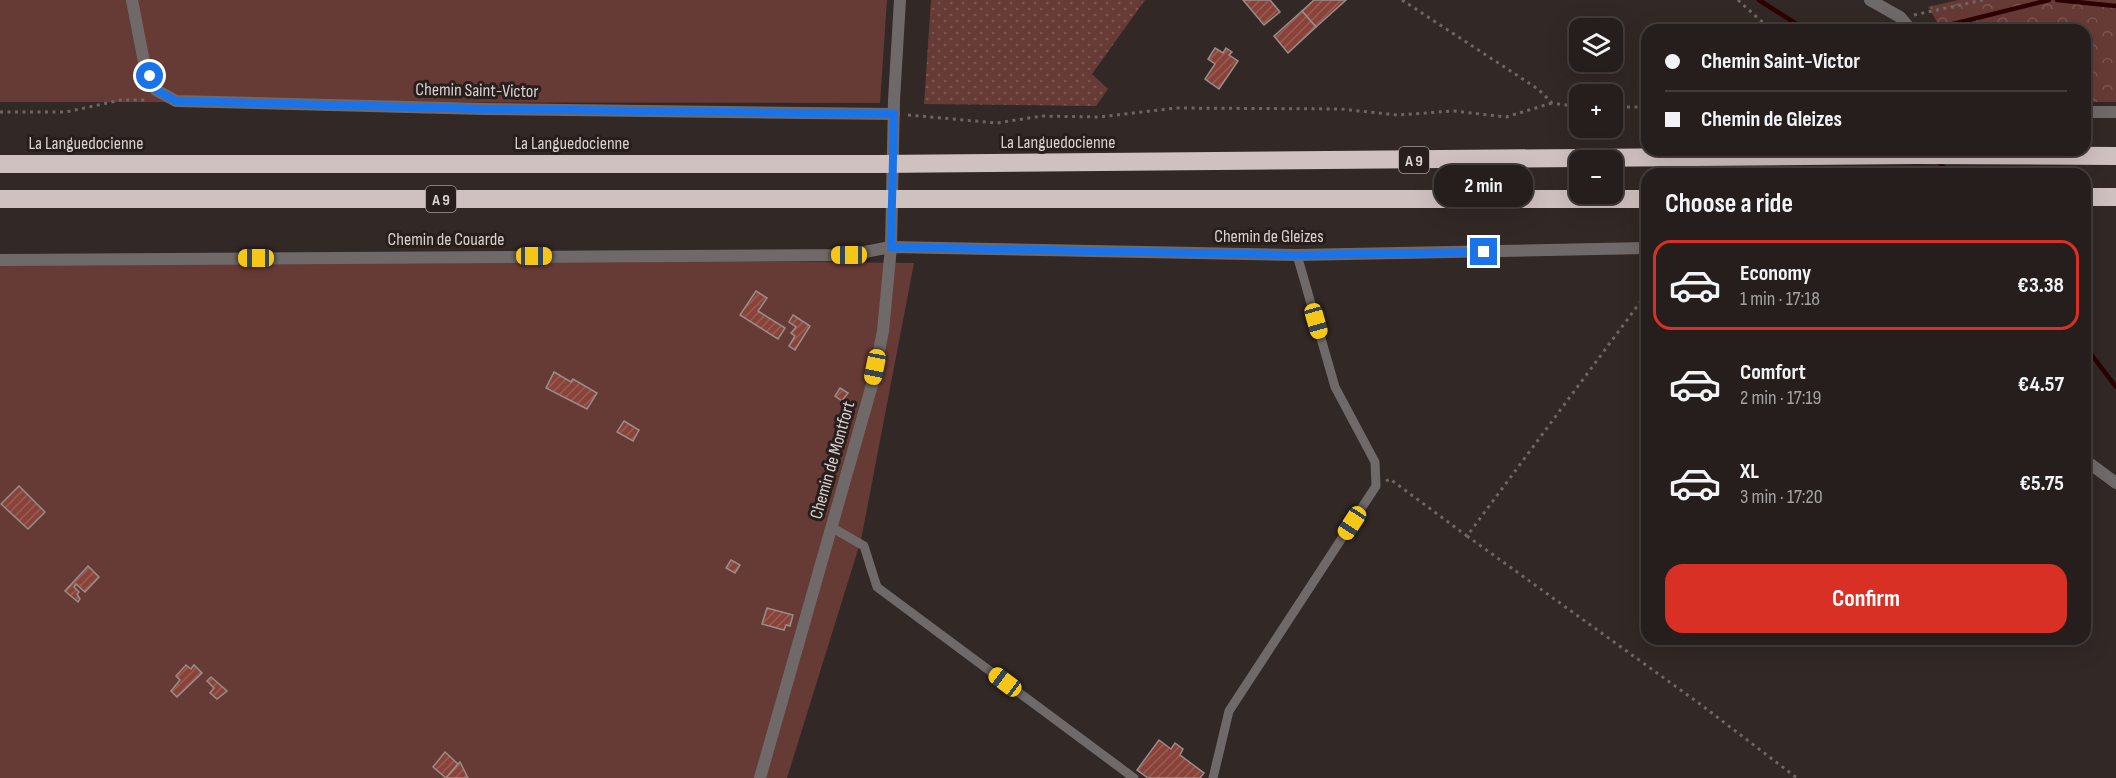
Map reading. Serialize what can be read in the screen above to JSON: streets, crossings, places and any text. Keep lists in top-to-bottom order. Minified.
{"streets":{"highway":["La Languedocienne","A 9"],"street":["Chemin Saint-Victor","Chemin de Gleizes","Chemin de Couarde","Chemin de Montfort"]},"crossings":[["Chemin Saint-Victor","Chemin de Montfort"],["Chemin de Gleizes","Chemin de Couarde"],["Chemin de Gleizes","Chemin de Montfort"],["Chemin de Couarde","Chemin de Montfort"]],"page":{"map_buttons":["+","−"],"banner":["Chemin Saint-Victor","Chemin de Gleizes"],"bubble":"2 min","heading":"Choose a ride","list":[{"name":"Economy","note":"1 min · 17:18","value":"€3.38"},{"name":"Comfort","note":"2 min · 17:19","value":"€4.57"},{"name":"XL","note":"3 min · 17:20","value":"€5.75"}],"buttons":"Confirm"}}
